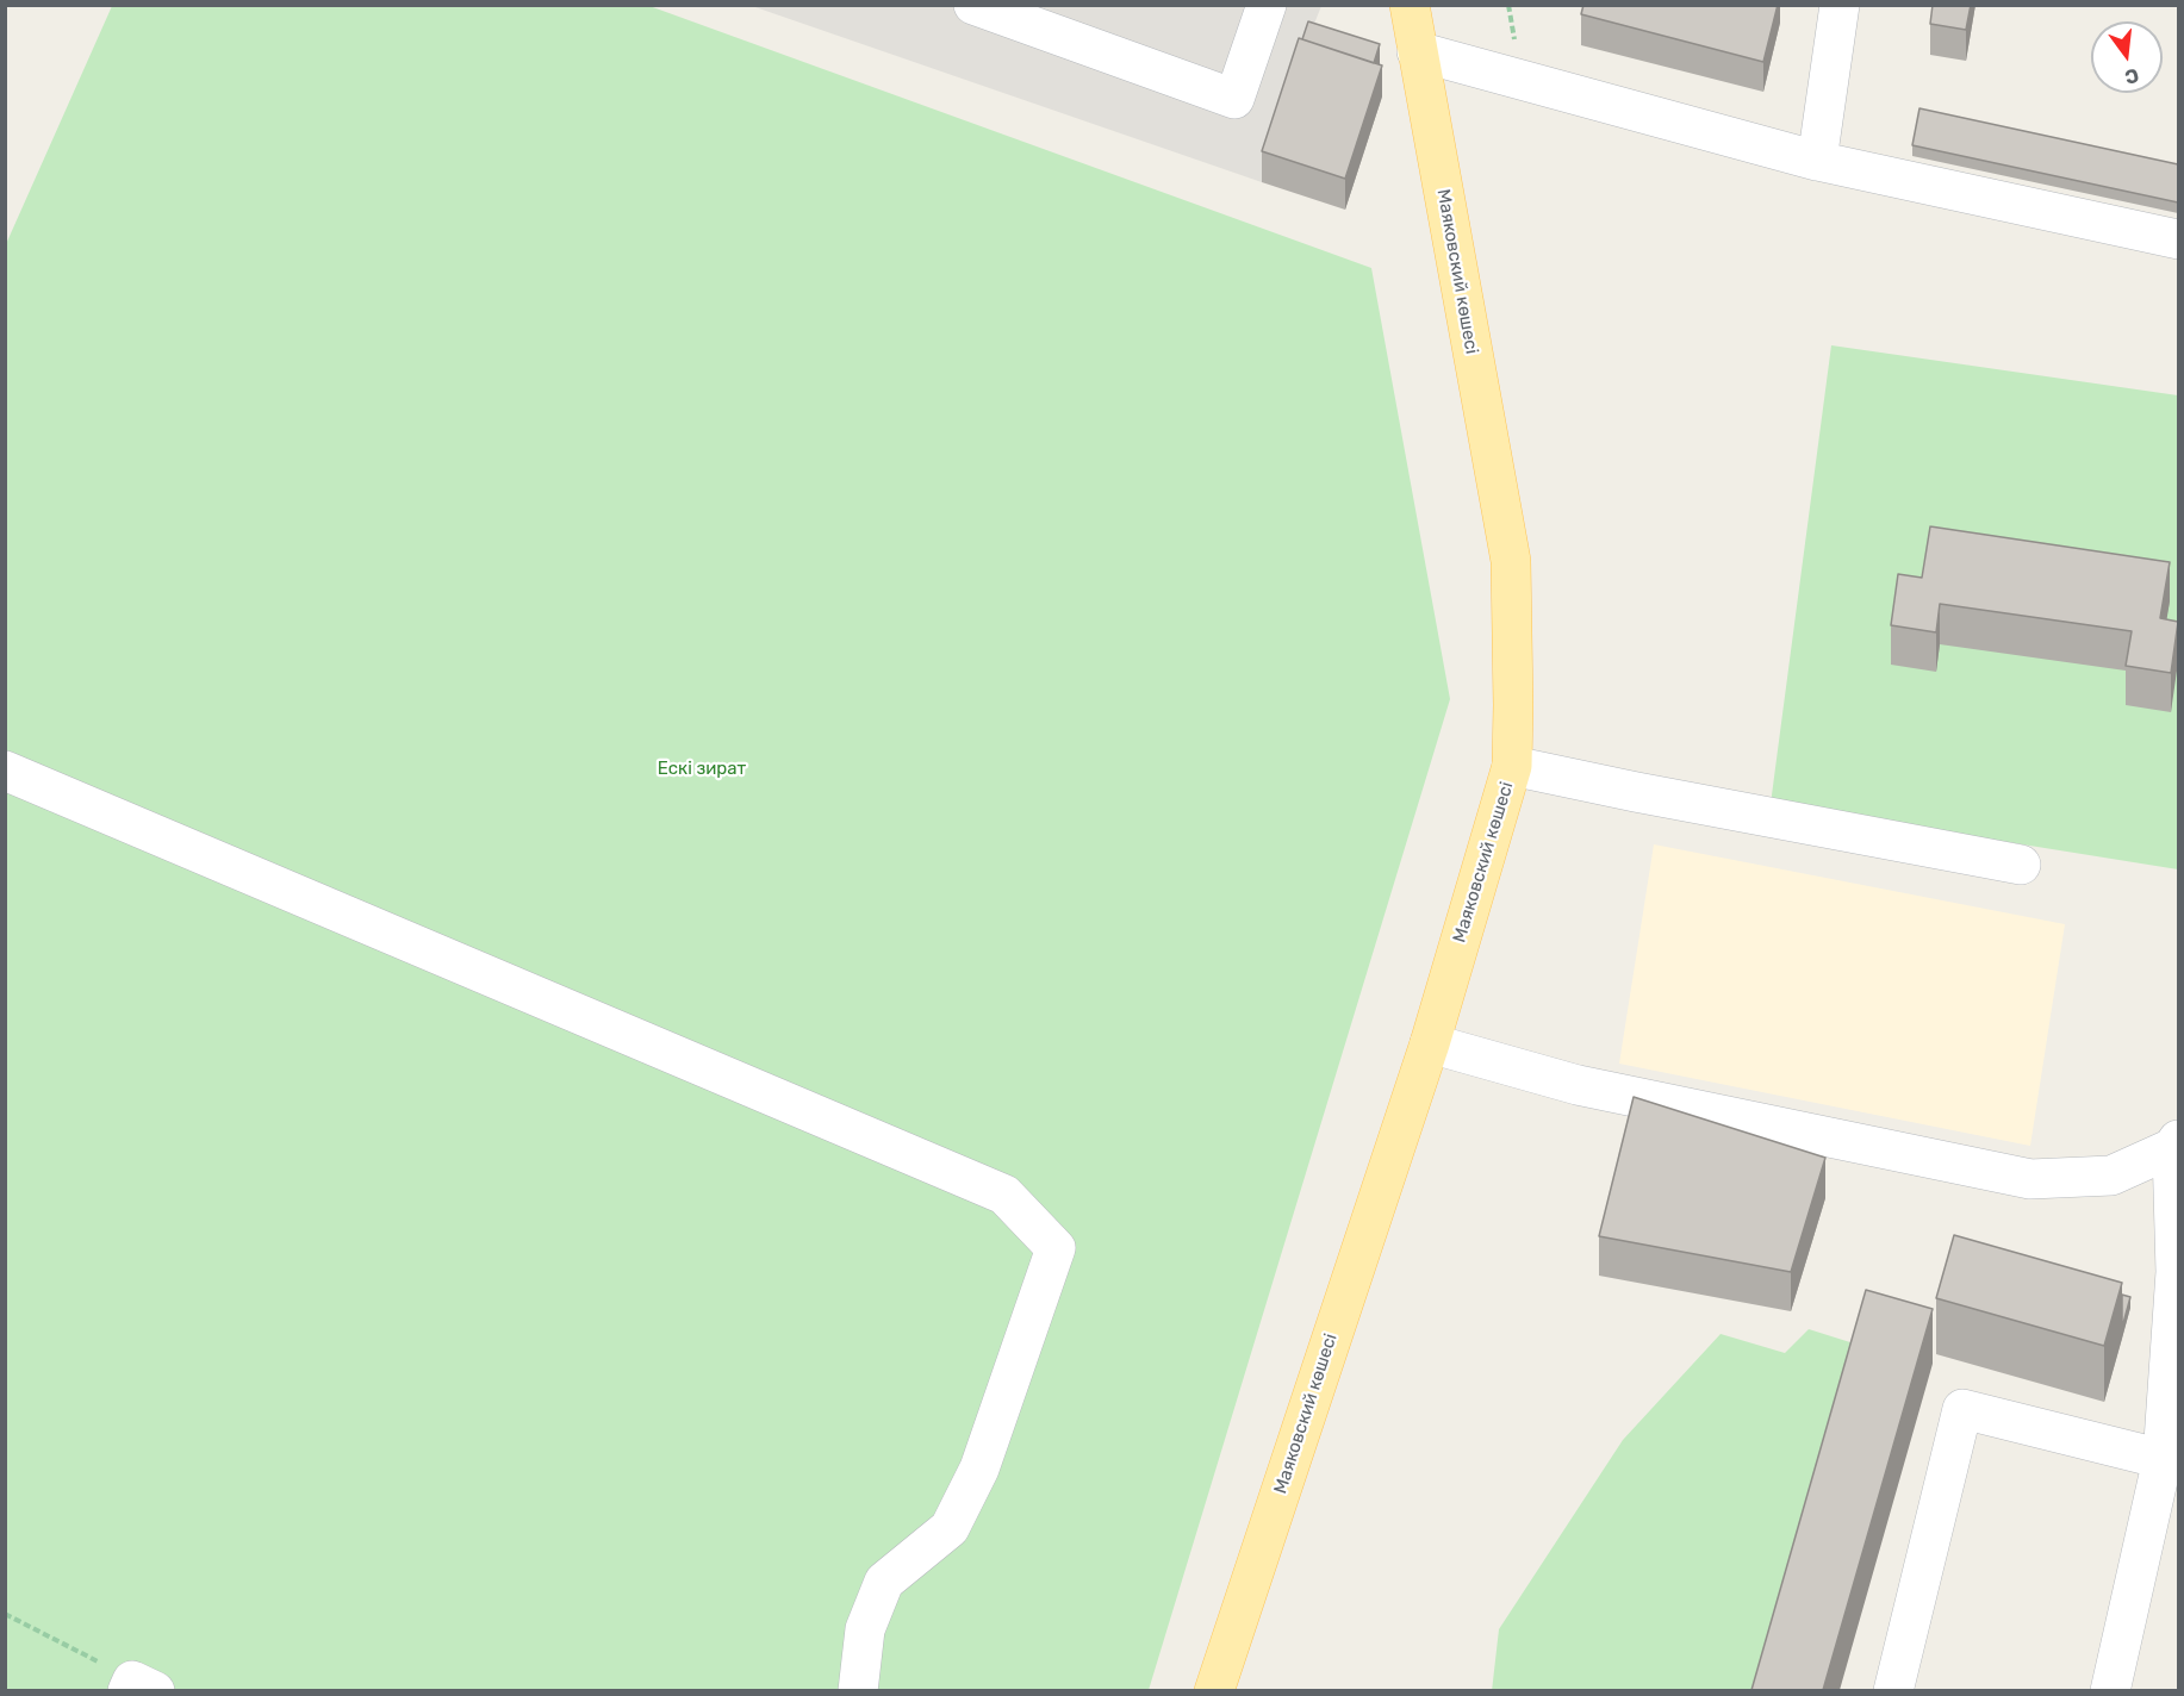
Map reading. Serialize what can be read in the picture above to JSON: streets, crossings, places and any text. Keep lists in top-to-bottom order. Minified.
{"streets":{"main road":["Маяковский көшесі"]},"parks":["Ескі зират"],"north":"bottom"}
